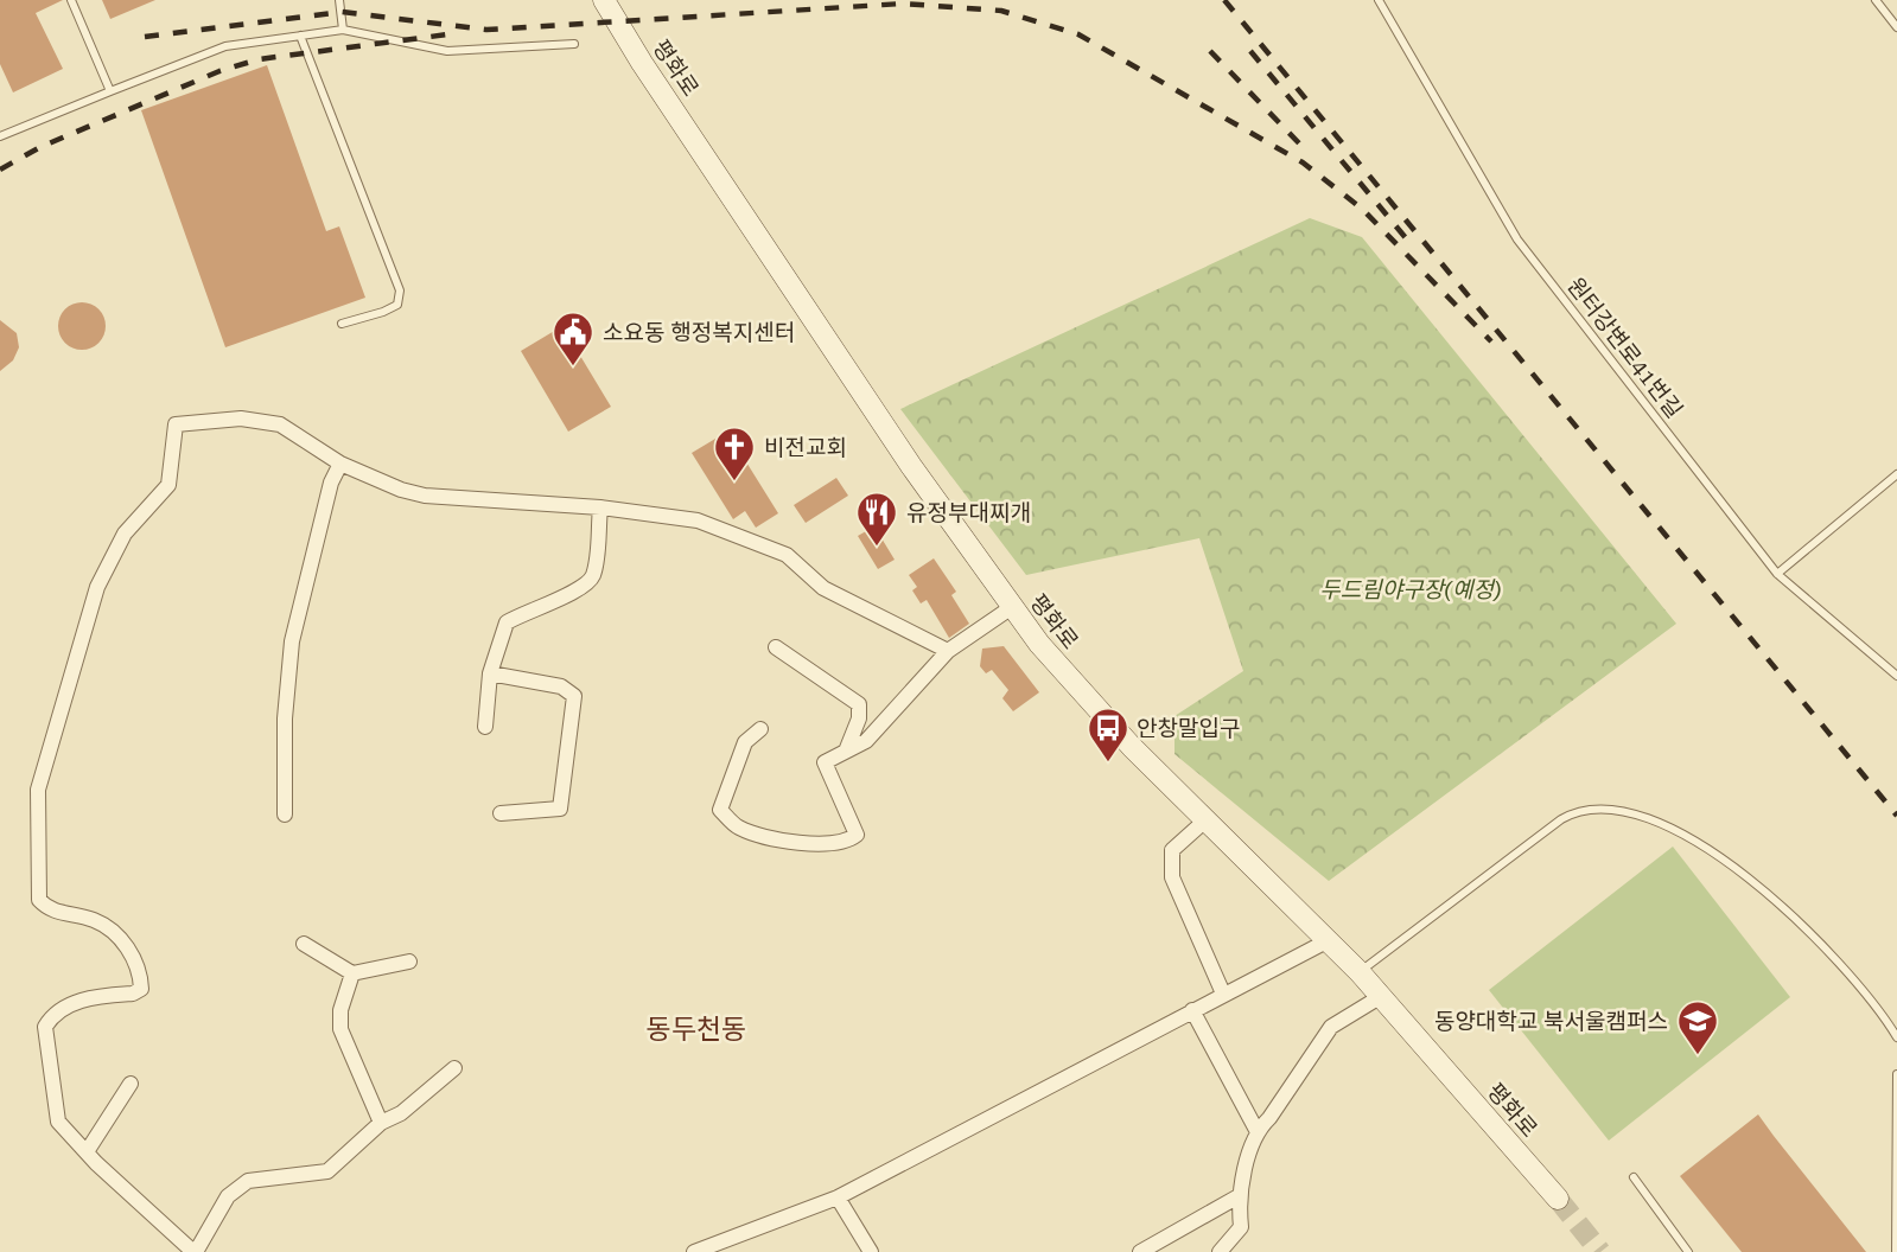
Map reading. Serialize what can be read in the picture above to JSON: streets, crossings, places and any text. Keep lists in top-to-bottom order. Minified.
{"streets":{"main road":["평화로"],"lane":["원터강변로41번길"]},"districts":["동두천동"],"parks":["두드림야구장(예정)"],"places":{"public building":["소요동 행정복지센터"],"church":["비전교회"],"restaurant":["유정부대찌개"],"bus stop":["안창말입구"],"school or university":["동양대학교 북서울캠퍼스"]}}
